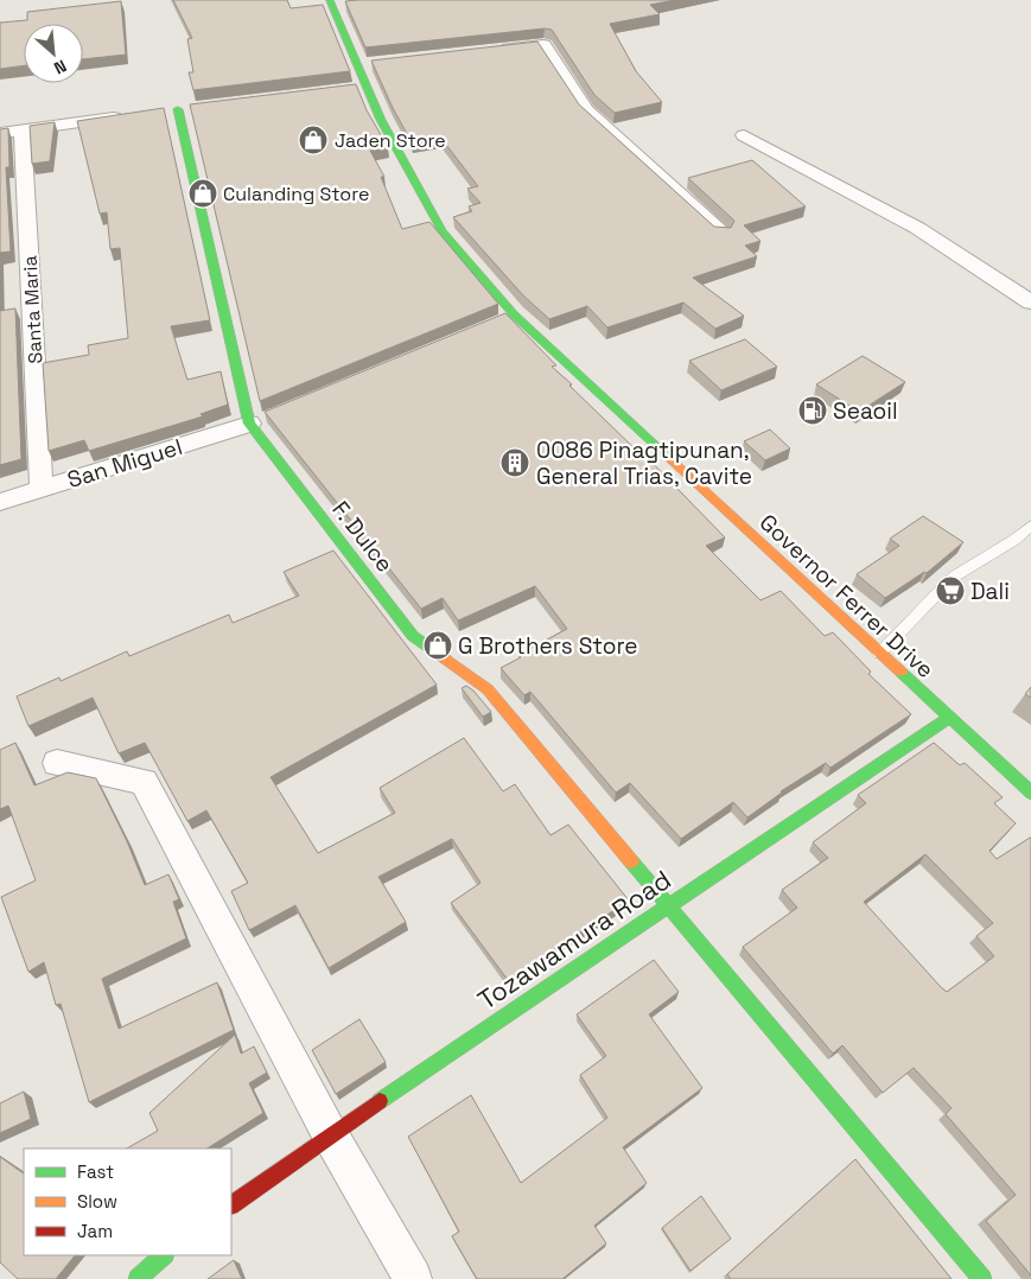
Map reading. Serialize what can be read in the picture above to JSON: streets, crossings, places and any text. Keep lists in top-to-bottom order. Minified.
{"streets":{"street":["Santa Maria","San Miguel","F. Dulce","Governor Ferrer Drive","Tozawamura Road"]},"crossings":[["Santa Maria","San Miguel"],["San Miguel","F. Dulce"],["F. Dulce","Tozawamura Road"],["Governor Ferrer Drive","Tozawamura Road"]],"places":{"shop":["Jaden Store","Culanding Store","G Brothers Store"],"fuel station":["Seaoil"],"building":["0086 Pinagtipunan, General Trias, Cavite"],"supermarket":["Dali"]},"legend":["Fast","Slow","Jam"],"north":"bottom right"}
